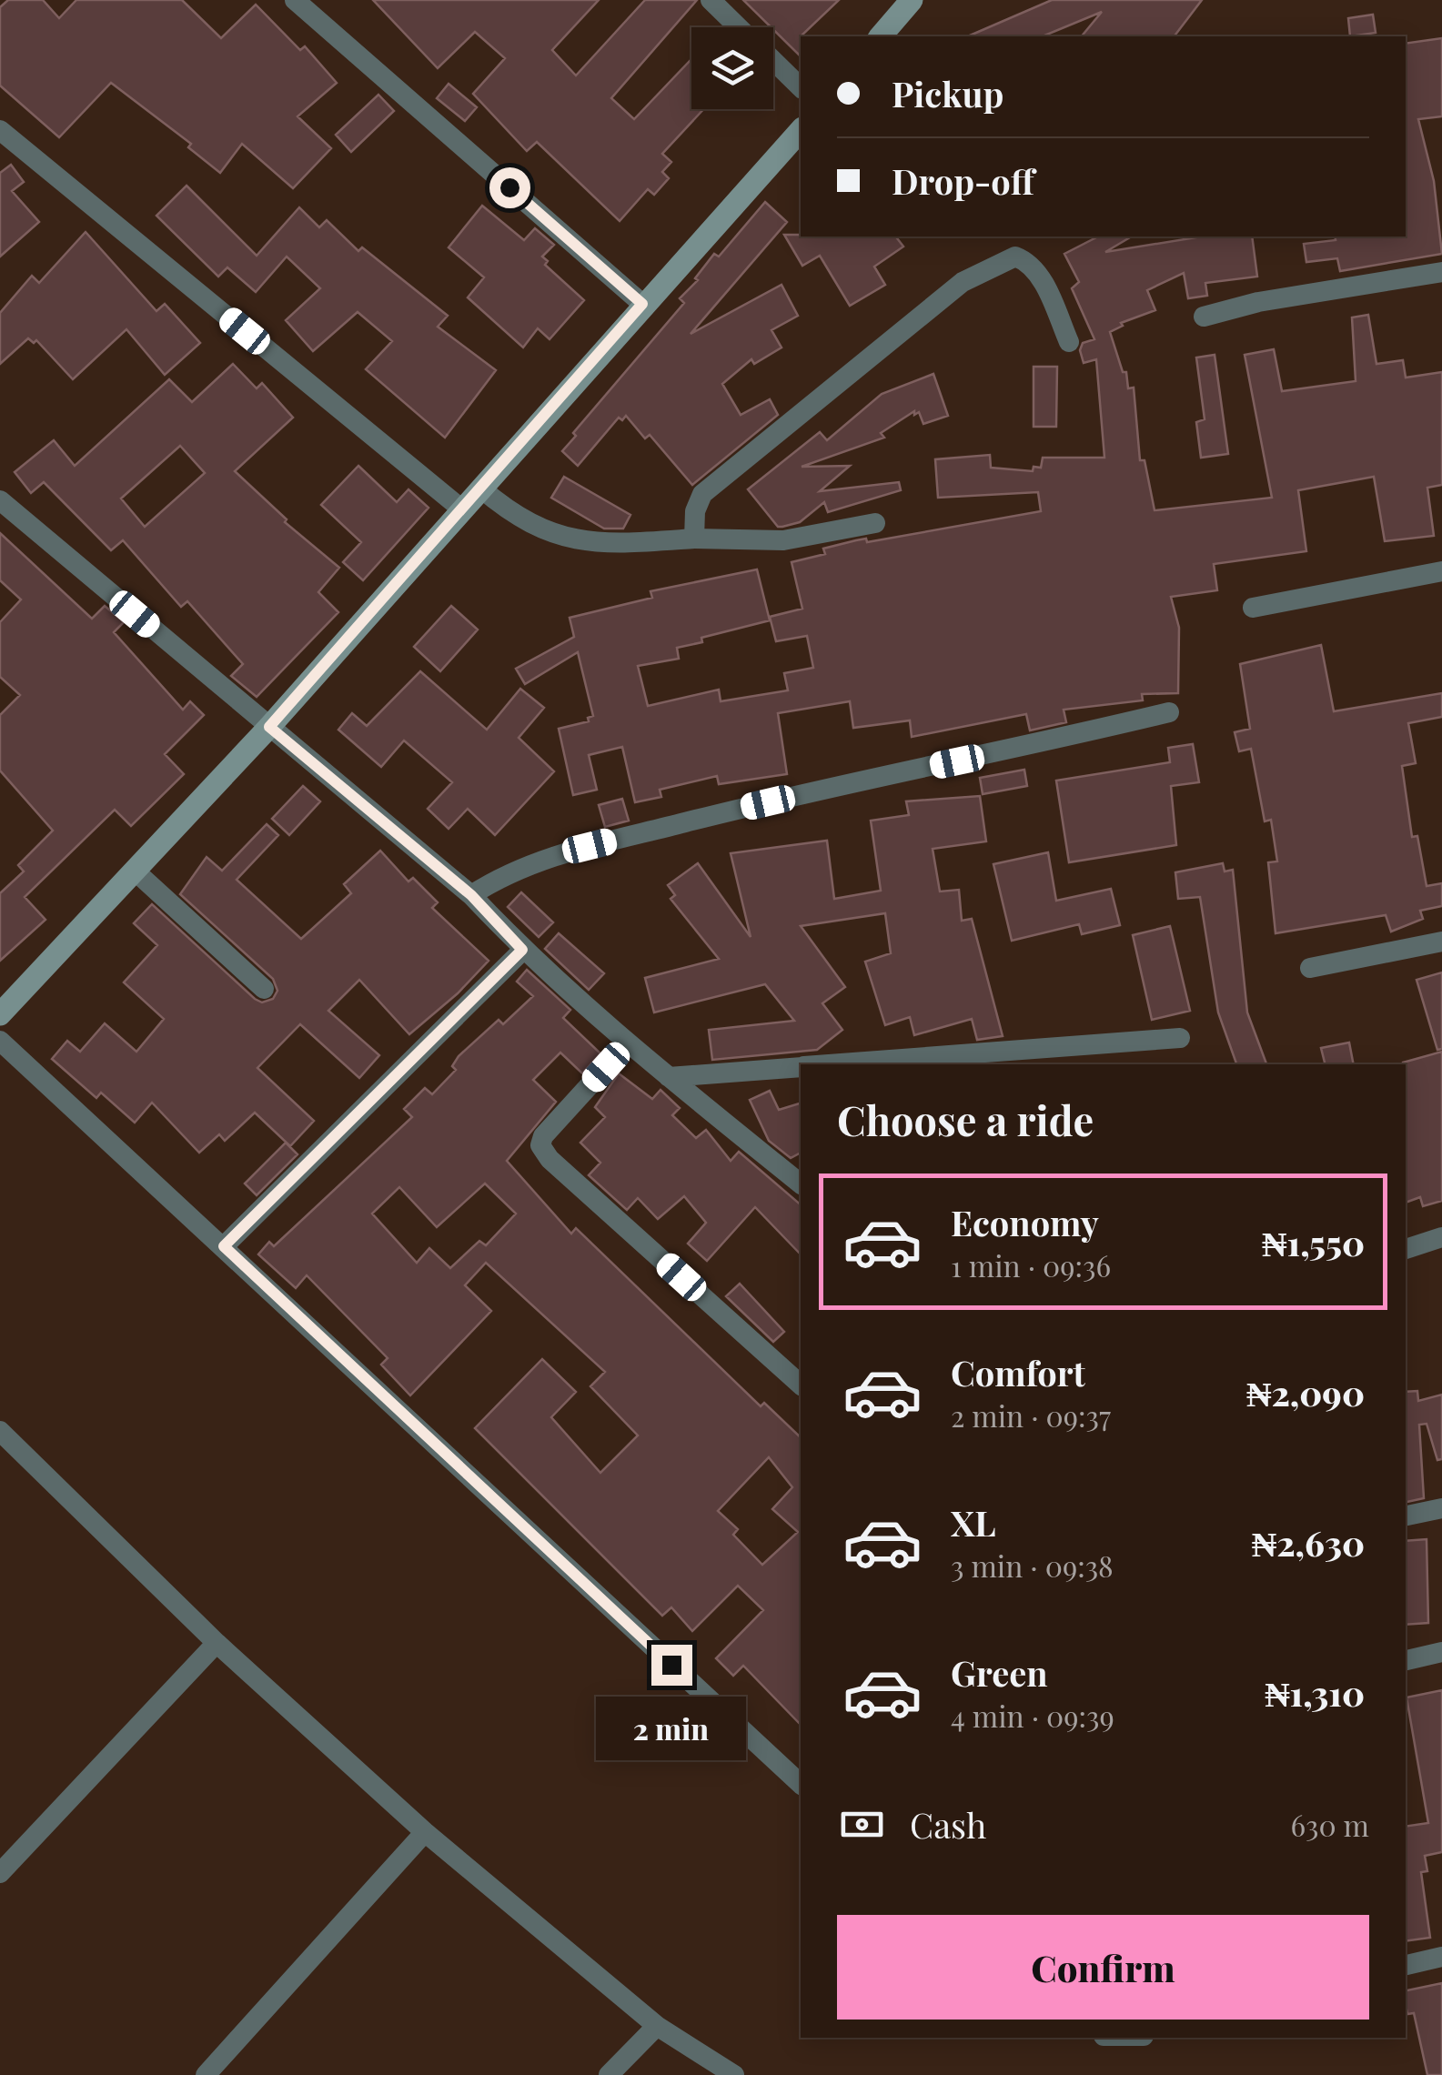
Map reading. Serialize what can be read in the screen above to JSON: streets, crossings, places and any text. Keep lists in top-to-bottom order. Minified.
{"page":{"banner":["Pickup","Drop-off"],"heading":"Choose a ride","list":[{"name":"Economy","note":"1 min · 09:36","value":"₦1,550"},{"name":"Comfort","note":"2 min · 09:37","value":"₦2,090"},{"name":"XL","note":"3 min · 09:38","value":"₦2,630"},{"name":"Green","note":"4 min · 09:39","value":"₦1,310"}],"bubble":"2 min","pay":["Cash","630 m"],"buttons":"Confirm"}}
